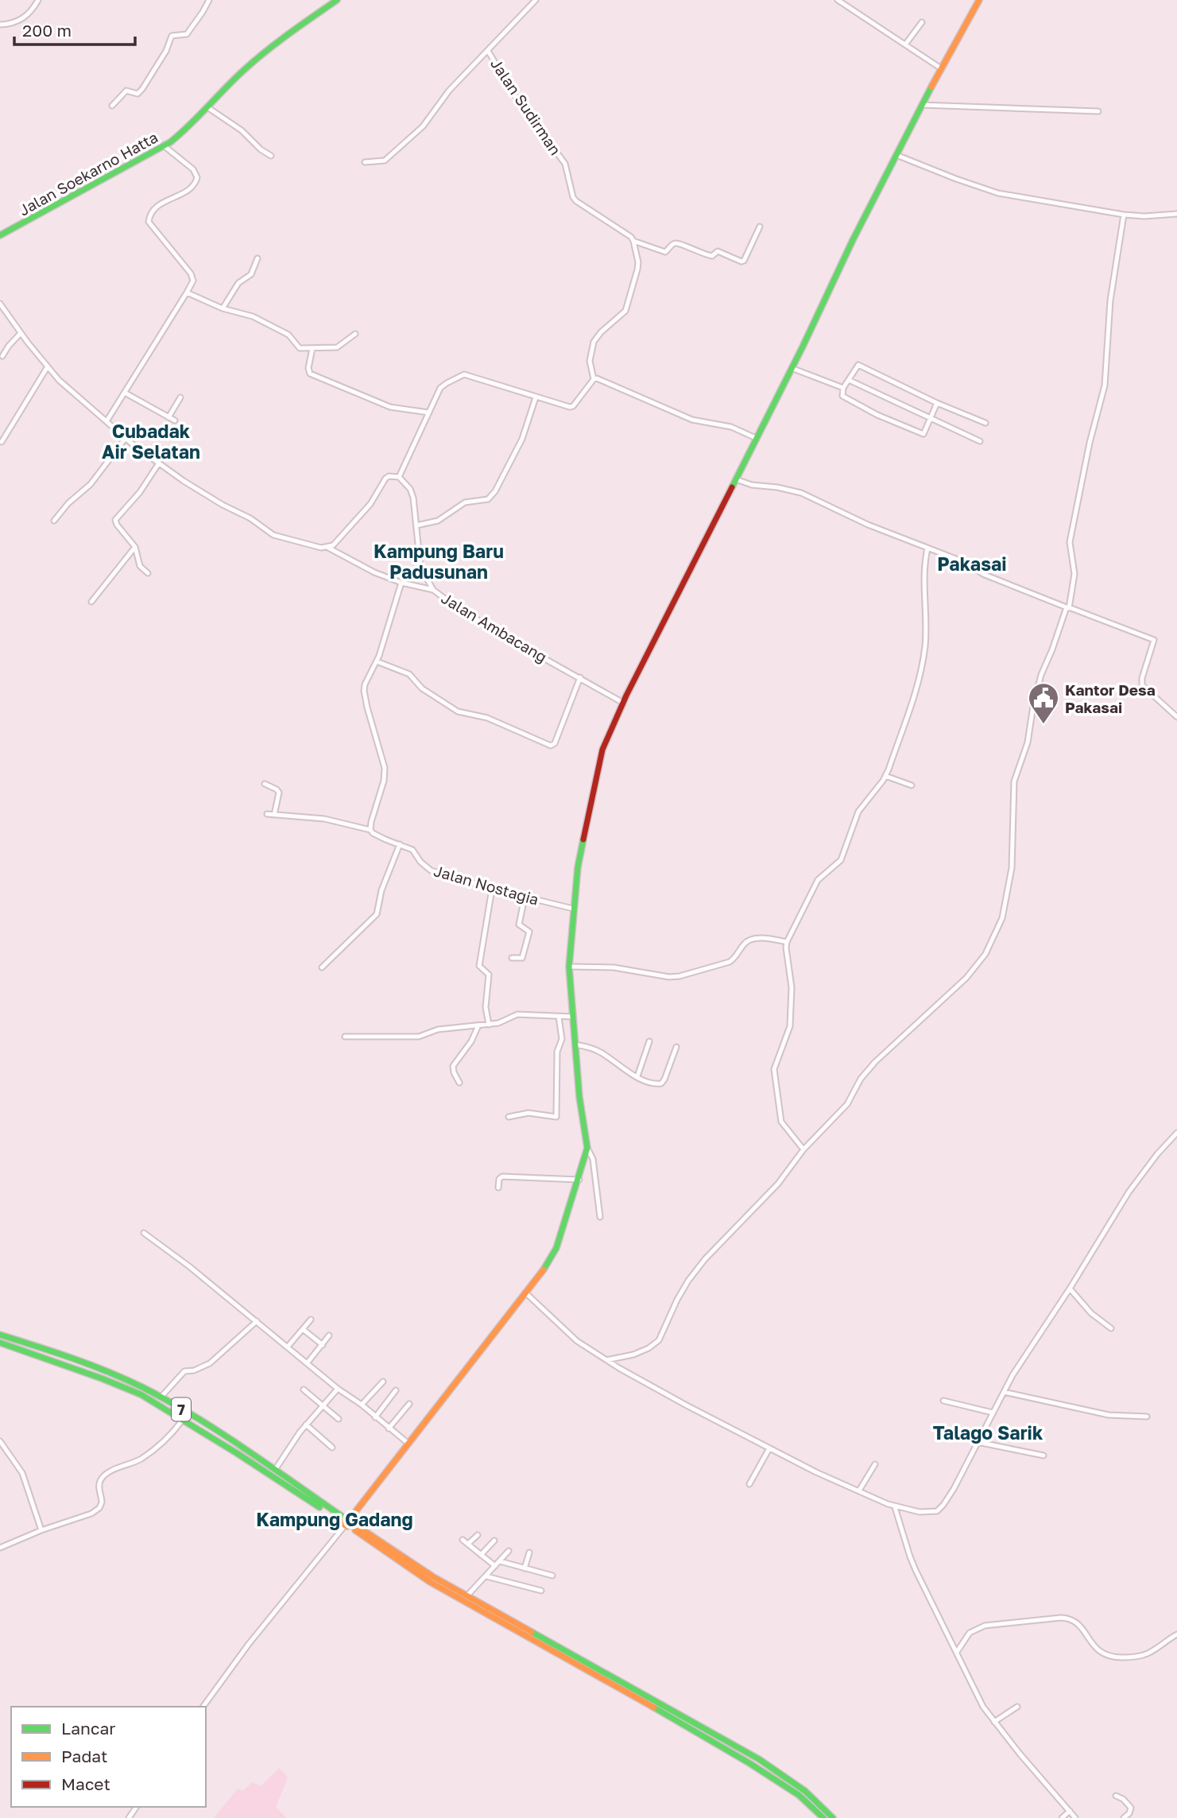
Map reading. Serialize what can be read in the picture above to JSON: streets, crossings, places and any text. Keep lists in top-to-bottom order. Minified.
{"streets":{"main road":["Jalan Soekarno Hatta","7"],"street":["Jalan Sudirman","Jalan Ambacang","Jalan Nostagia"]},"districts":["Cubadak Air Selatan","Kampung Baru Padusunan","Pakasai","Talago Sarik","Kampung Gadang"],"places":{"public building":["Kantor Desa Pakasai"]},"legend":["Lancar","Padat","Macet"],"scale_bar":"200 m"}
